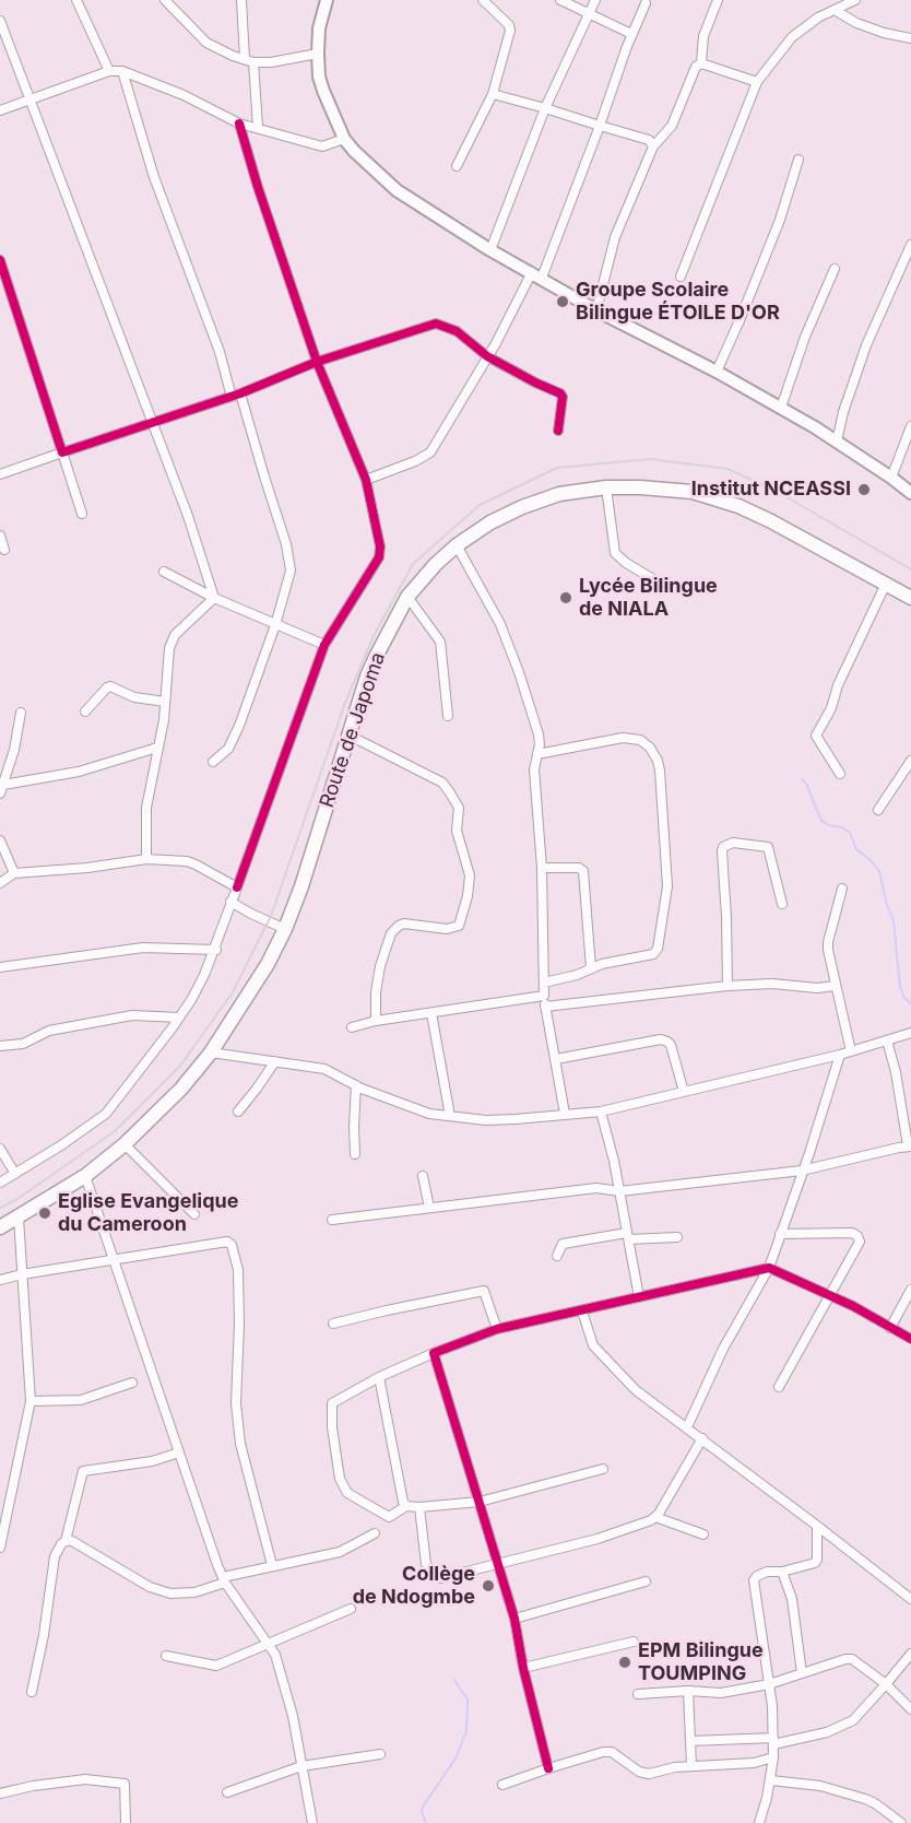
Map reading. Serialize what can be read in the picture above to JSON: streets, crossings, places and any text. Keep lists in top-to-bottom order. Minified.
{"streets":{"main road":["Route de Japoma"]},"places":["Groupe Scolaire Bilingue ÉTOILE D'OR","Institut NCEASSI","Lycée Bilingue de NIALA","Eglise Evangelique du Cameroon","Collège de Ndogmbe","EPM Bilingue TOUMPING"]}
